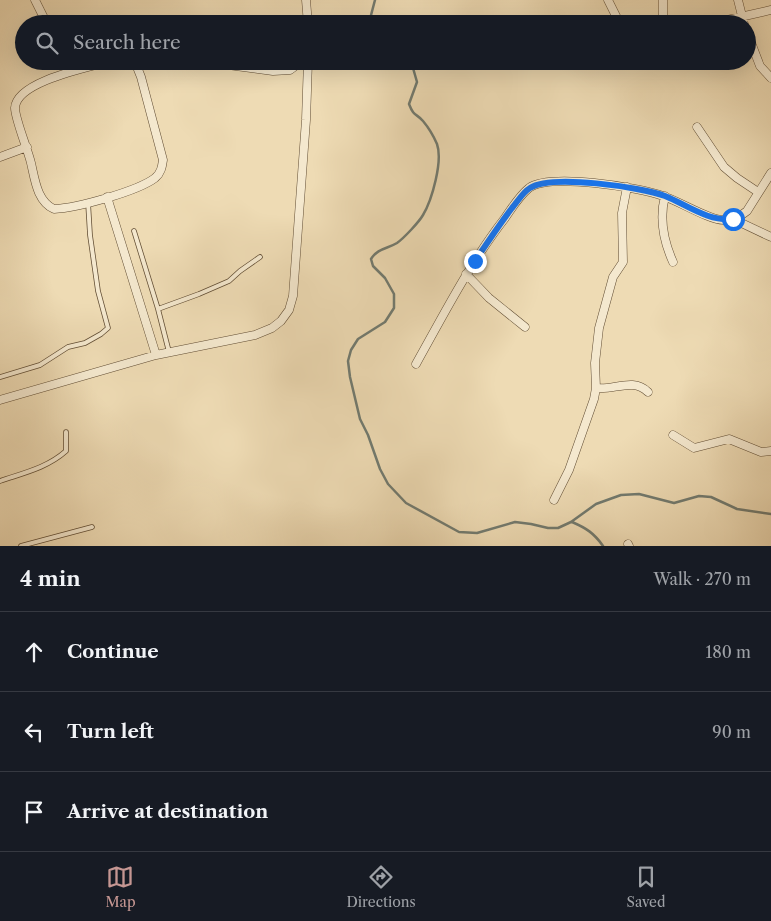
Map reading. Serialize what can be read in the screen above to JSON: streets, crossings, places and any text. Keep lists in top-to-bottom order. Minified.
{"page":{"search":"Search here","heading":["4 min","Walk · 270 m"],"list":[["Continue","180 m"],["Turn left","90 m"],"Arrive at destination"],"nav":["Map","Directions","Saved"]}}
